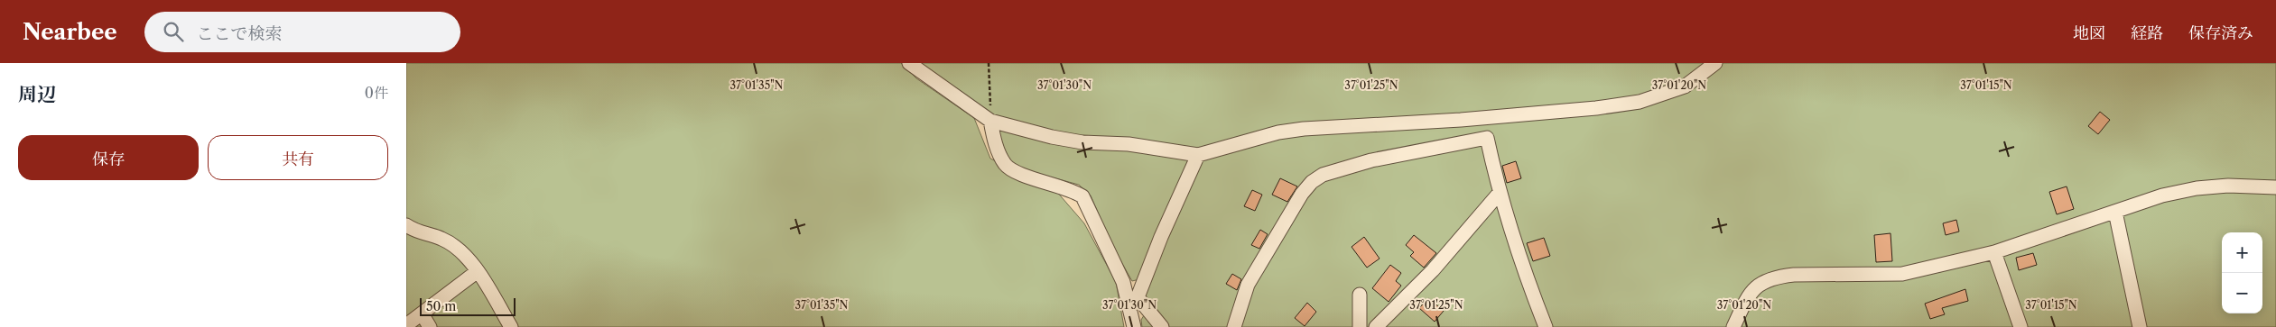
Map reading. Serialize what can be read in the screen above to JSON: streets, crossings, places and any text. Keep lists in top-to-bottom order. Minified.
{"scale_bar":"50 m","page":{"header":"Nearbee","search":"ここで検索","nav":["地図","経路","保存済み"],"heading":["周辺","0件"],"buttons":["保存","共有"],"map_buttons":["+","−"],"scale":"50 m"},"coordinates":["37°01'35\"N","37°01'30\"N","37°01'15\"N","37°01'25\"N","37°01'20\"N"]}
